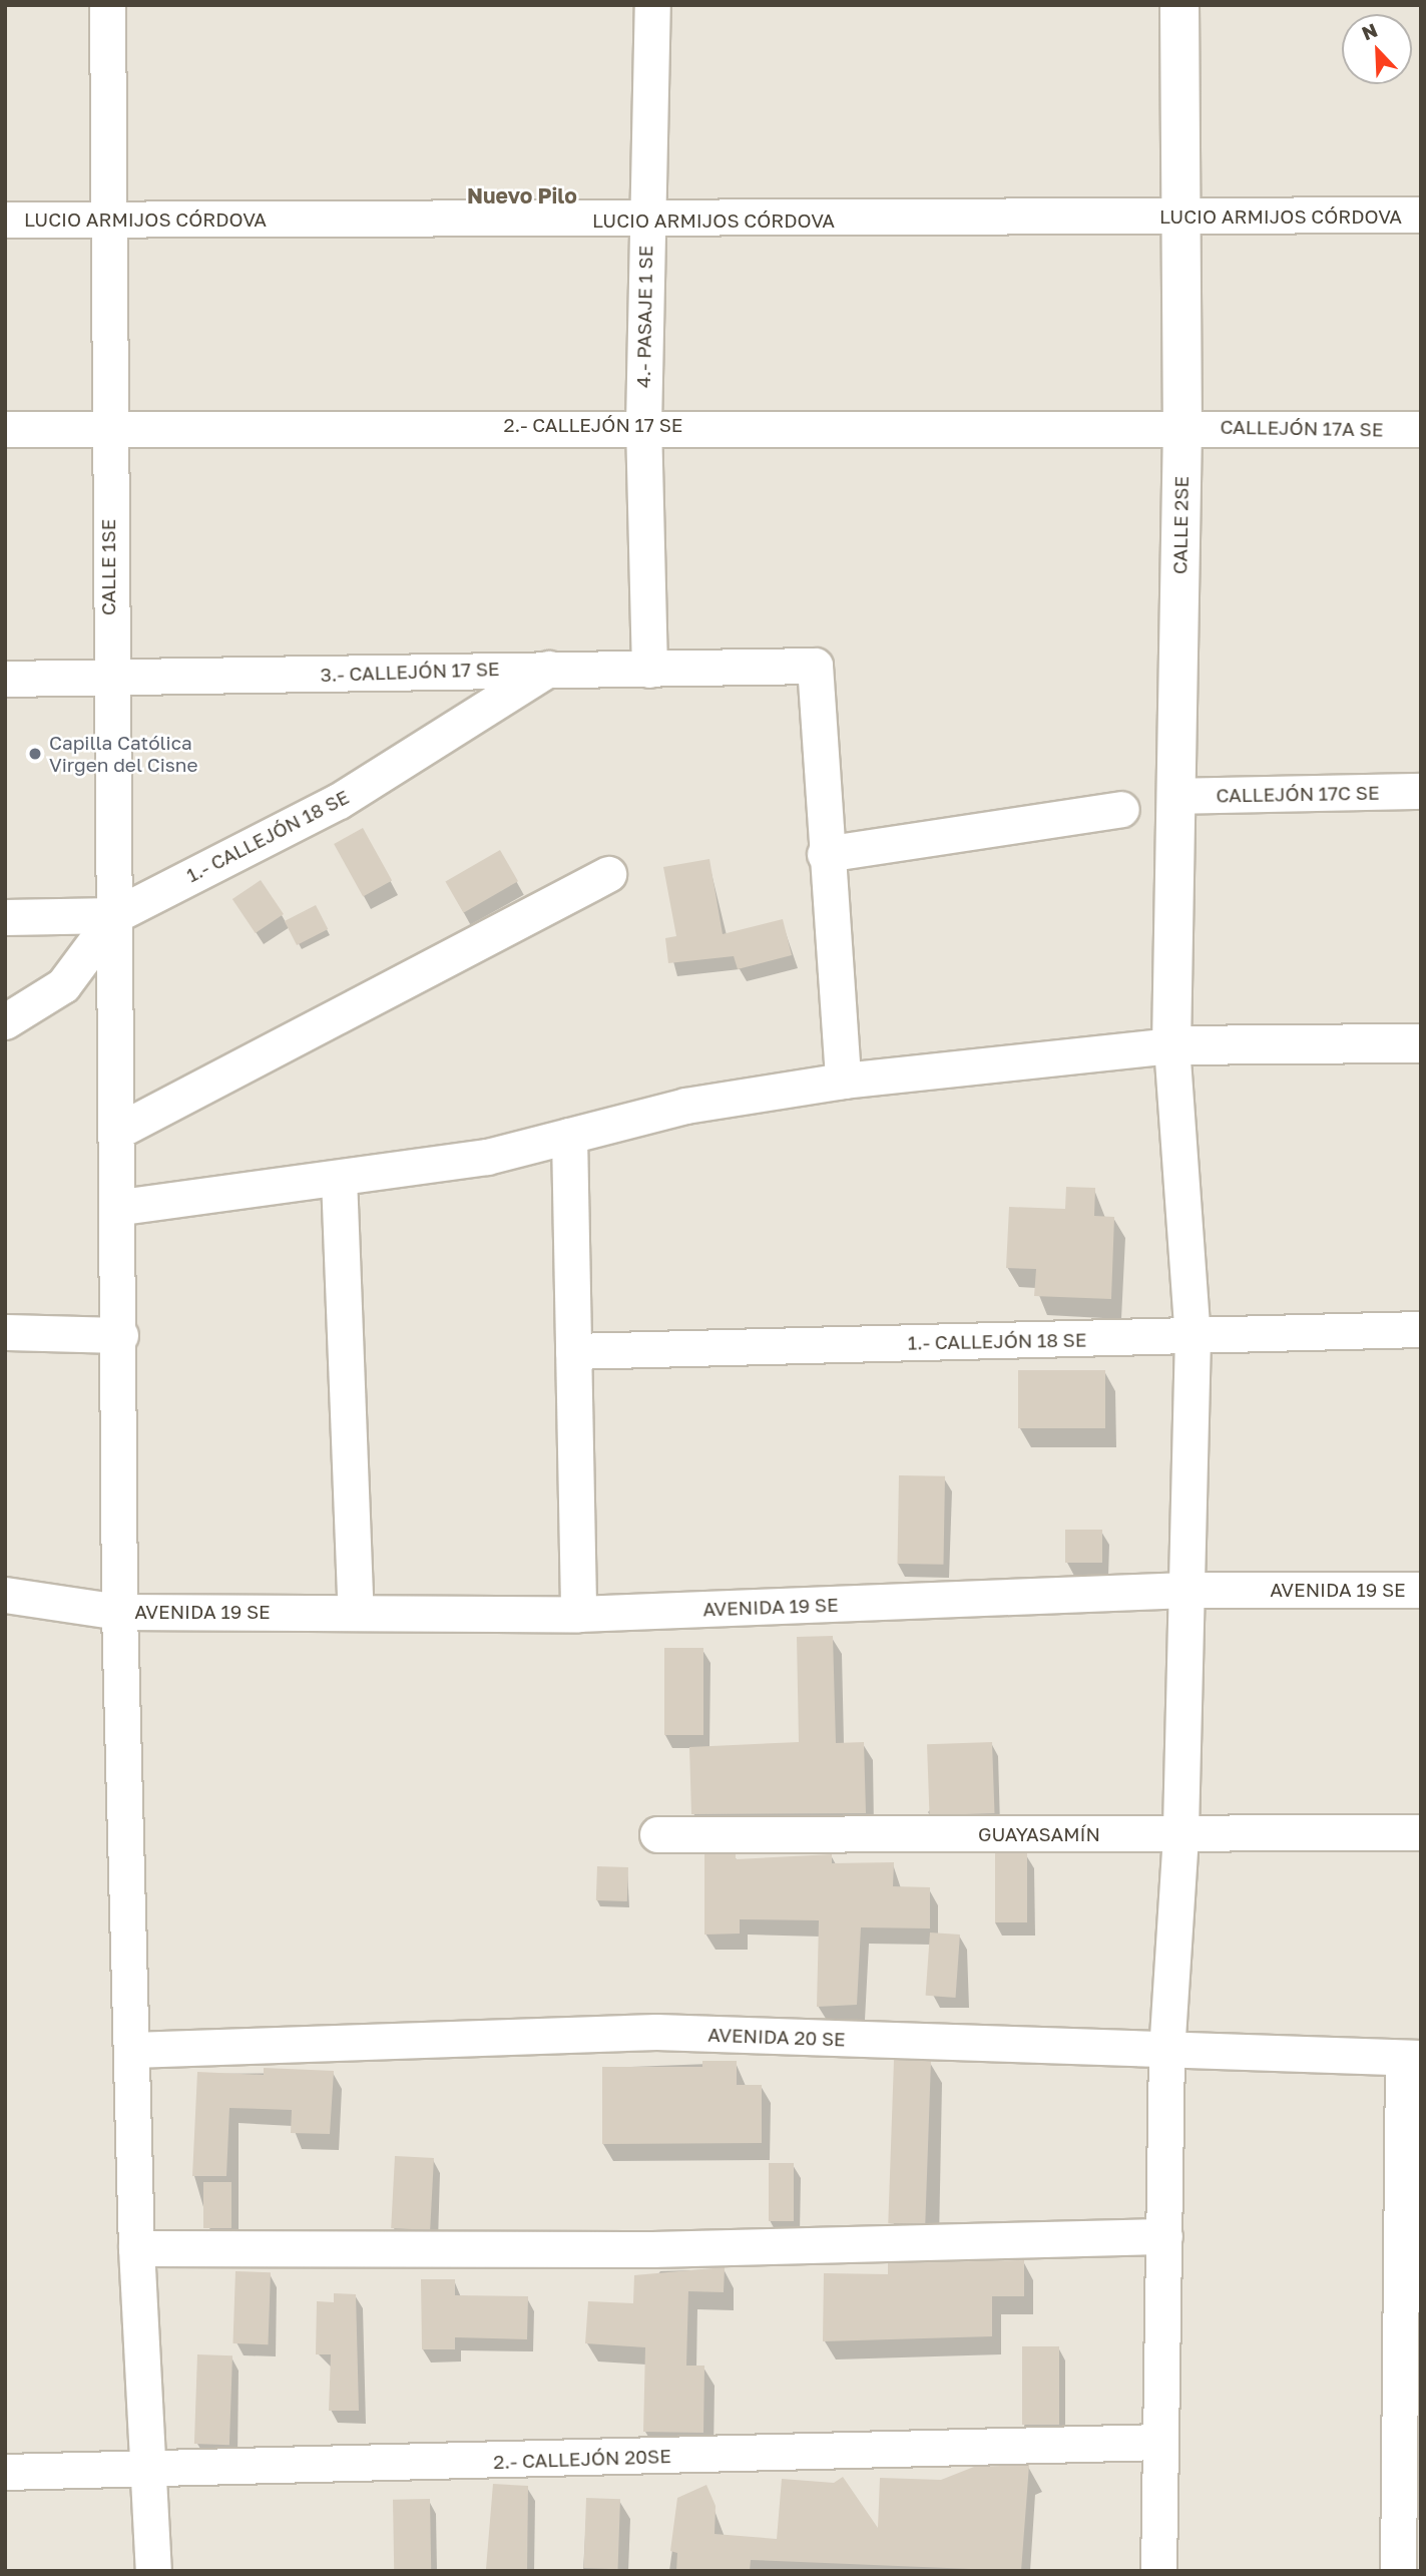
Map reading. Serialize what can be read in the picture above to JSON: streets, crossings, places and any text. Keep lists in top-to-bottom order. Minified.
{"streets":{"street":["LUCIO ARMIJOS CÓRDOVA","4.- PASAJE 1 SE","2.- CALLEJÓN 17 SE","CALLEJÓN 17A SE","CALLE 2SE","CALLE 1SE","3.- CALLEJÓN 17 SE","CALLEJÓN 17C SE","1.- CALLEJÓN 18 SE","AVENIDA 19 SE","GUAYASAMÍN","AVENIDA 20 SE","2.- CALLEJÓN 20SE"]},"crossings":[["LUCIO ARMIJOS CÓRDOVA","4.- PASAJE 1 SE"],["LUCIO ARMIJOS CÓRDOVA","CALLE 2SE"],["LUCIO ARMIJOS CÓRDOVA","CALLE 1SE"],["4.- PASAJE 1 SE","2.- CALLEJÓN 17 SE"],["4.- PASAJE 1 SE","3.- CALLEJÓN 17 SE"],["2.- CALLEJÓN 17 SE","CALLEJÓN 17A SE"],["2.- CALLEJÓN 17 SE","CALLE 2SE"],["2.- CALLEJÓN 17 SE","CALLE 1SE"],["CALLEJÓN 17A SE","CALLE 2SE"],["CALLE 2SE","CALLEJÓN 17C SE"],["CALLE 1SE","3.- CALLEJÓN 17 SE"],["CALLE 1SE","1.- CALLEJÓN 18 SE"],["CALLE 1SE","AVENIDA 19 SE"],["CALLE 1SE","AVENIDA 20 SE"],["CALLE 1SE","2.- CALLEJÓN 20SE"],["3.- CALLEJÓN 17 SE","1.- CALLEJÓN 18 SE"]],"districts":["Nuevo Pilo"],"places":["Capilla Católica Virgen del Cisne"],"north":"top left"}
